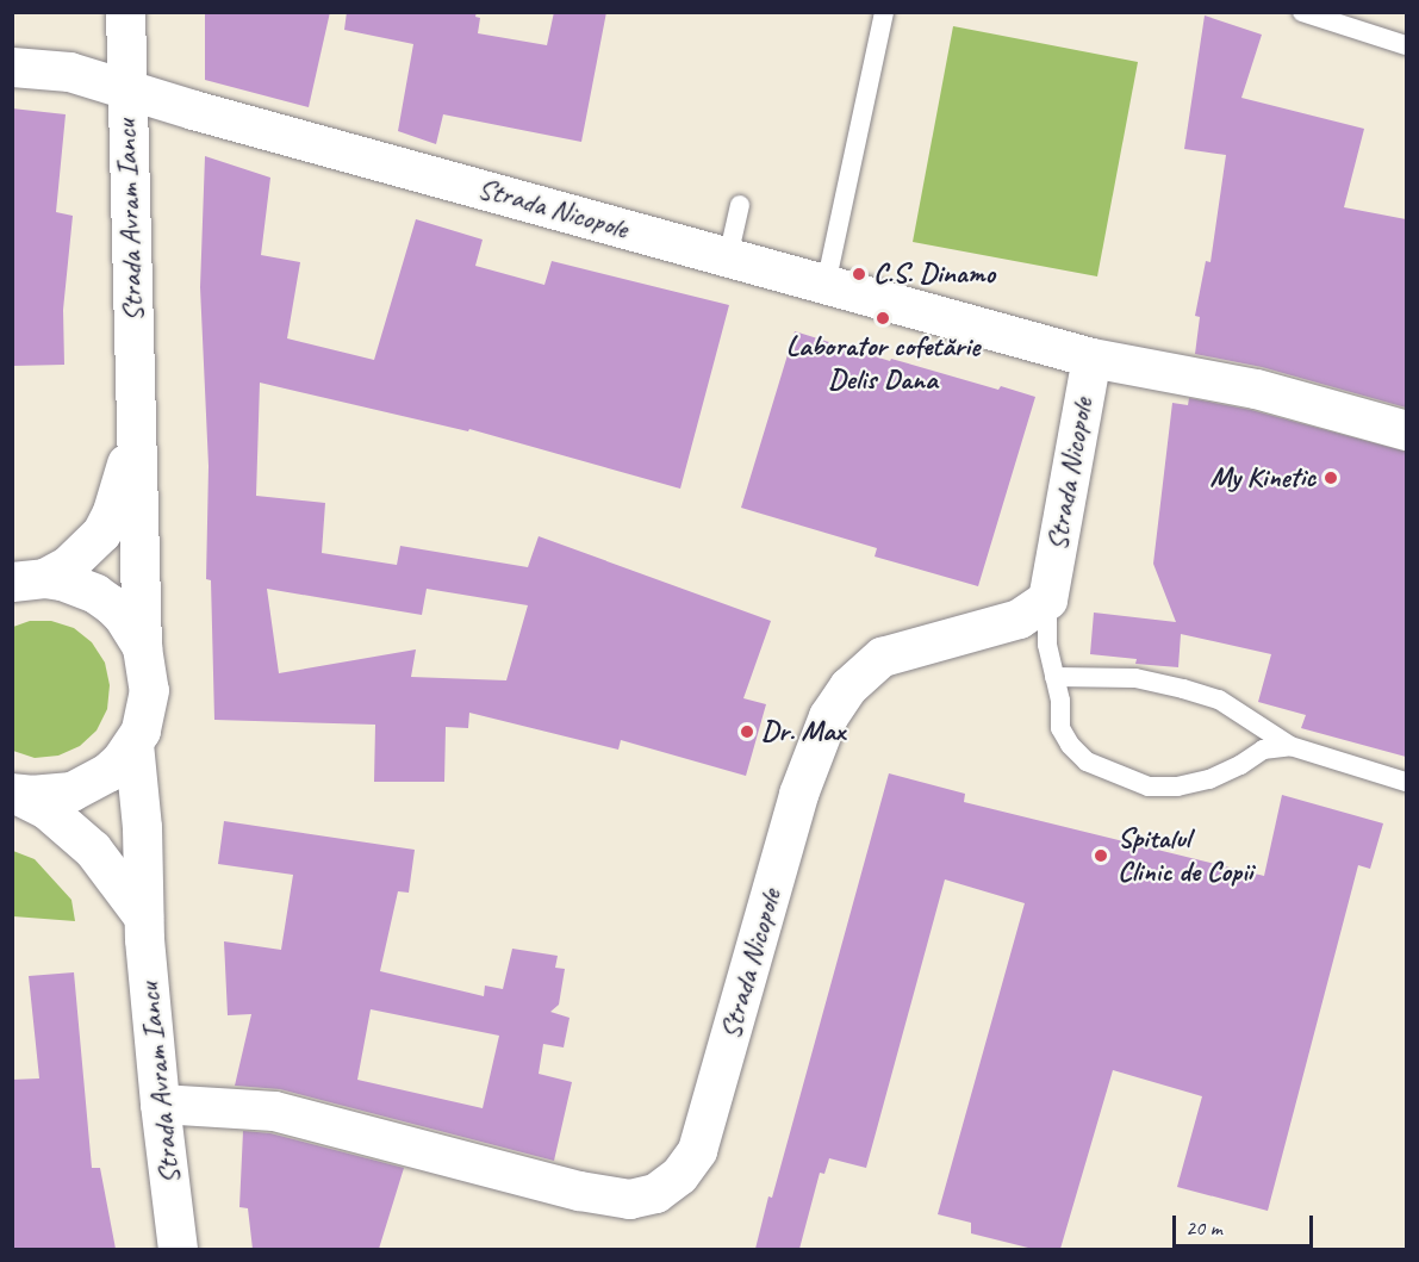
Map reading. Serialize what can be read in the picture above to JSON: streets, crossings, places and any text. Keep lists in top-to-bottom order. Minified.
{"streets":{"street":["Strada Nicopole","Strada Avram Iancu"]},"crossings":[["Strada Nicopole","Strada Avram Iancu"]],"places":["C.S. Dinamo","Laborator cofetărie Delis Dana","My Kinetic","Dr. Max","Spitalul Clinic de Copii"],"scale_bar":"20 m"}
